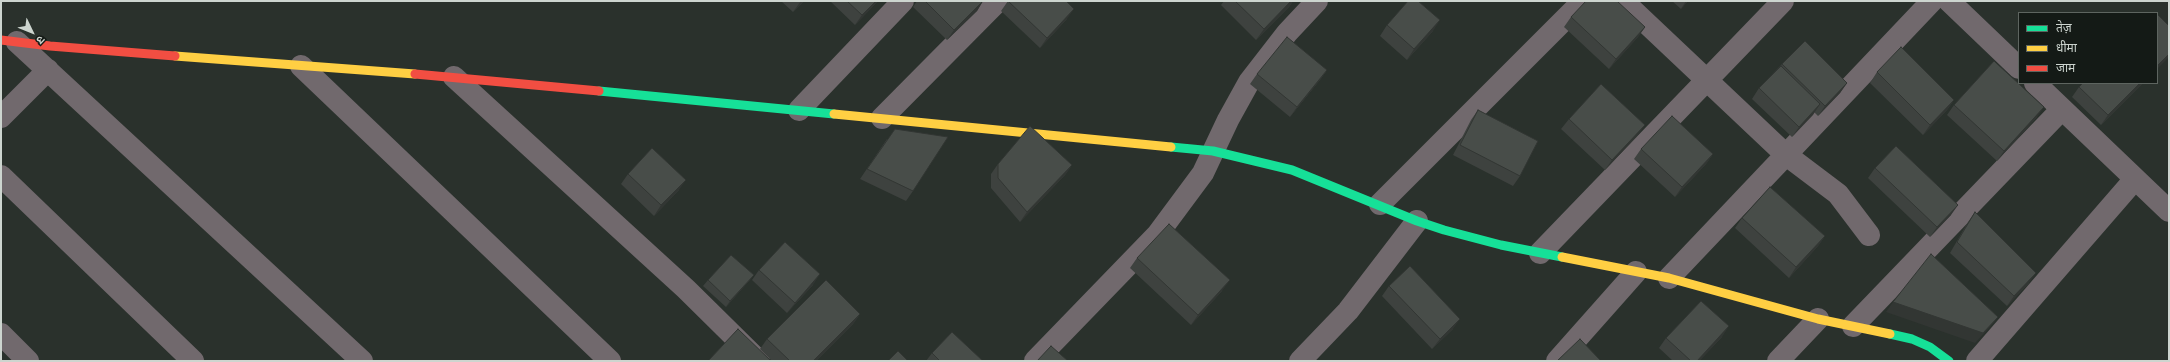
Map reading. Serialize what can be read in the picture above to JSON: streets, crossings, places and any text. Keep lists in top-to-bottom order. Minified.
{"legend":["तेज़","धीमा","जाम"],"north":"bottom right"}
